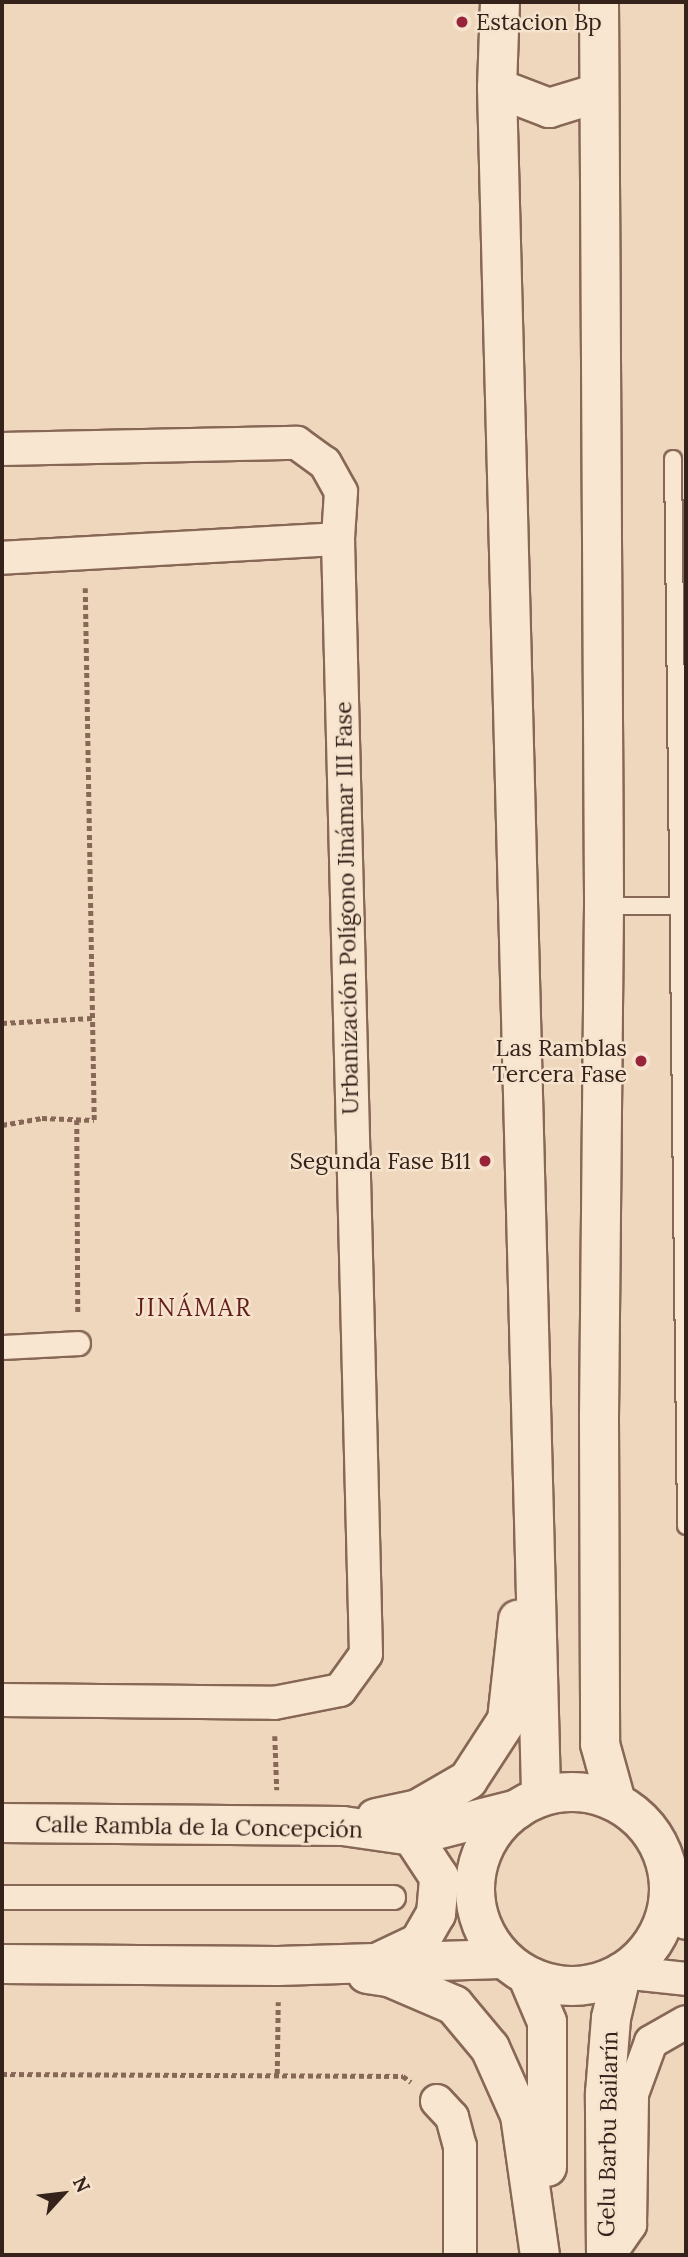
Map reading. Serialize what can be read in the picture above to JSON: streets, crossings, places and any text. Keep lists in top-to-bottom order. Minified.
{"streets":{"street":["Urbanización Polígono Jinámar III Fase","Calle Rambla de la Concepción","Gelu Barbu Bailarín"]},"crossings":[["Calle Rambla de la Concepción","Gelu Barbu Bailarín"]],"districts":["JINÁMAR"],"places":["Estacion Bp","Las Ramblas Tercera Fase","Segunda Fase B11"],"north":"top right"}
